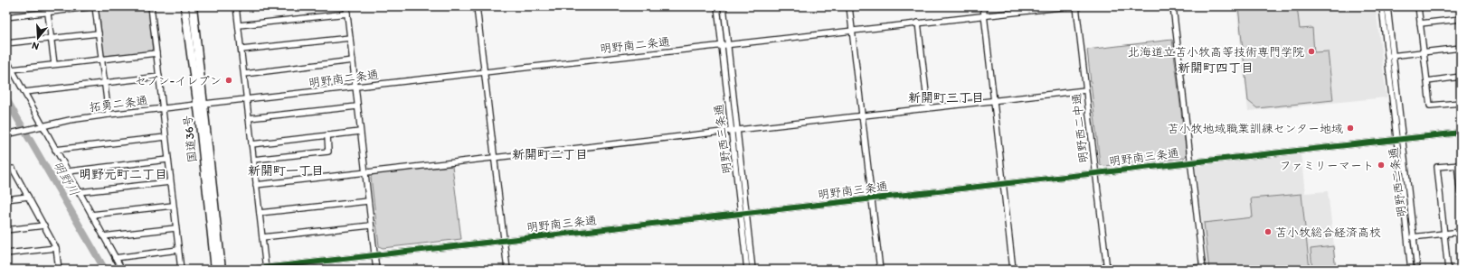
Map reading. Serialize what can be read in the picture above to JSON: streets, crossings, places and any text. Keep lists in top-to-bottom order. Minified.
{"streets":{"highway":["国道36号"],"street":["明野南二条通","拓勇二条通","明野西二中通","明野西三条通","明野南三条通","明野西二条通"]},"crossings":[["明野南二条通","拓勇二条通"],["明野南二条通","国道36号"],["明野南二条通","明野西三条通"],["拓勇二条通","国道36号"],["明野西二中通","明野南三条通"],["明野西三条通","明野南三条通"],["明野南三条通","明野西二条通"]],"districts":["新開町四丁目","新開町三丁目","新開町二丁目","新開町一丁目","明野元町二丁目"],"water":["明野川"],"places":["北海道立苫小牧高等技術専門学院","セブン-イレブン","苫小牧地域職業訓練センター地域","ファミリーマート","苫小牧総合経済高校"],"north":"bottom"}
